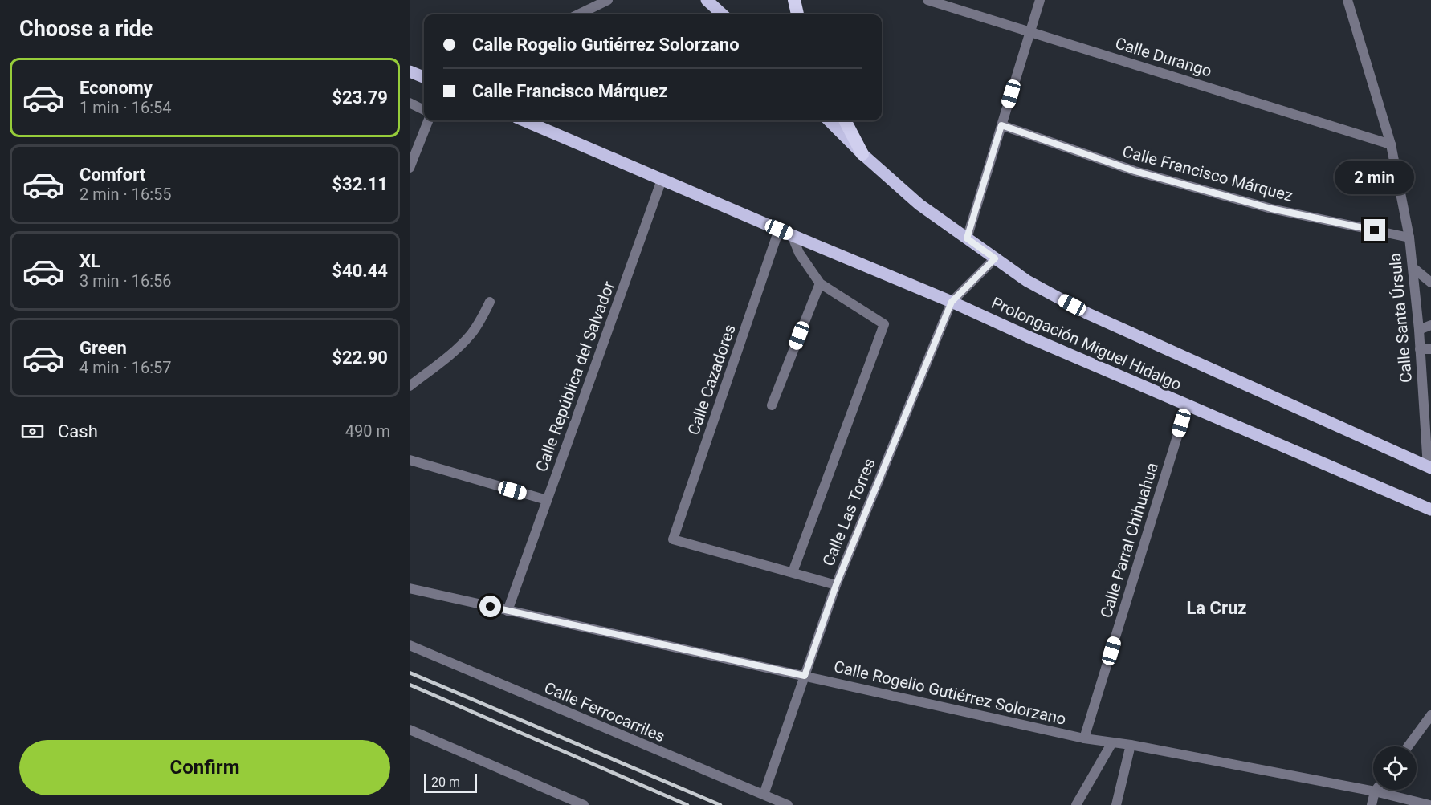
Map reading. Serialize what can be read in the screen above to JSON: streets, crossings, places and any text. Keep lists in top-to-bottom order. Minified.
{"streets":{"main road":["Prolongación Miguel Hidalgo"],"street":["Calle Durango","Calle Francisco Márquez","Calle Santa Úrsula","Calle República del Salvador","Calle Cazadores","Calle Las Torres","Calle Parral Chihuahua","Calle Rogelio Gutiérrez Solorzano","Calle Ferrocarriles"]},"crossings":[["Calle Durango","Calle Santa Úrsula"],["Calle Francisco Márquez","Calle Santa Úrsula"],["Calle Santa Úrsula","Prolongación Miguel Hidalgo"],["Prolongación Miguel Hidalgo","Calle República del Salvador"],["Prolongación Miguel Hidalgo","Calle Cazadores"],["Prolongación Miguel Hidalgo","Calle Las Torres"],["Prolongación Miguel Hidalgo","Calle Parral Chihuahua"],["Calle República del Salvador","Calle Rogelio Gutiérrez Solorzano"],["Calle Cazadores","Calle Las Torres"],["Calle Las Torres","Calle Rogelio Gutiérrez Solorzano"],["Calle Las Torres","Calle Ferrocarriles"],["Calle Parral Chihuahua","Calle Rogelio Gutiérrez Solorzano"]],"districts":["La Cruz"],"scale_bar":"20 m","page":{"heading":"Choose a ride","banner":["Calle Rogelio Gutiérrez Solorzano","Calle Francisco Márquez"],"list":[{"name":"Economy","note":"1 min · 16:54","value":"$23.79"},{"name":"Comfort","note":"2 min · 16:55","value":"$32.11"},{"name":"XL","note":"3 min · 16:56","value":"$40.44"},{"name":"Green","note":"4 min · 16:57","value":"$22.90"}],"bubble":"2 min","pay":["Cash","490 m"],"buttons":"Confirm","scale":"20 m"}}
